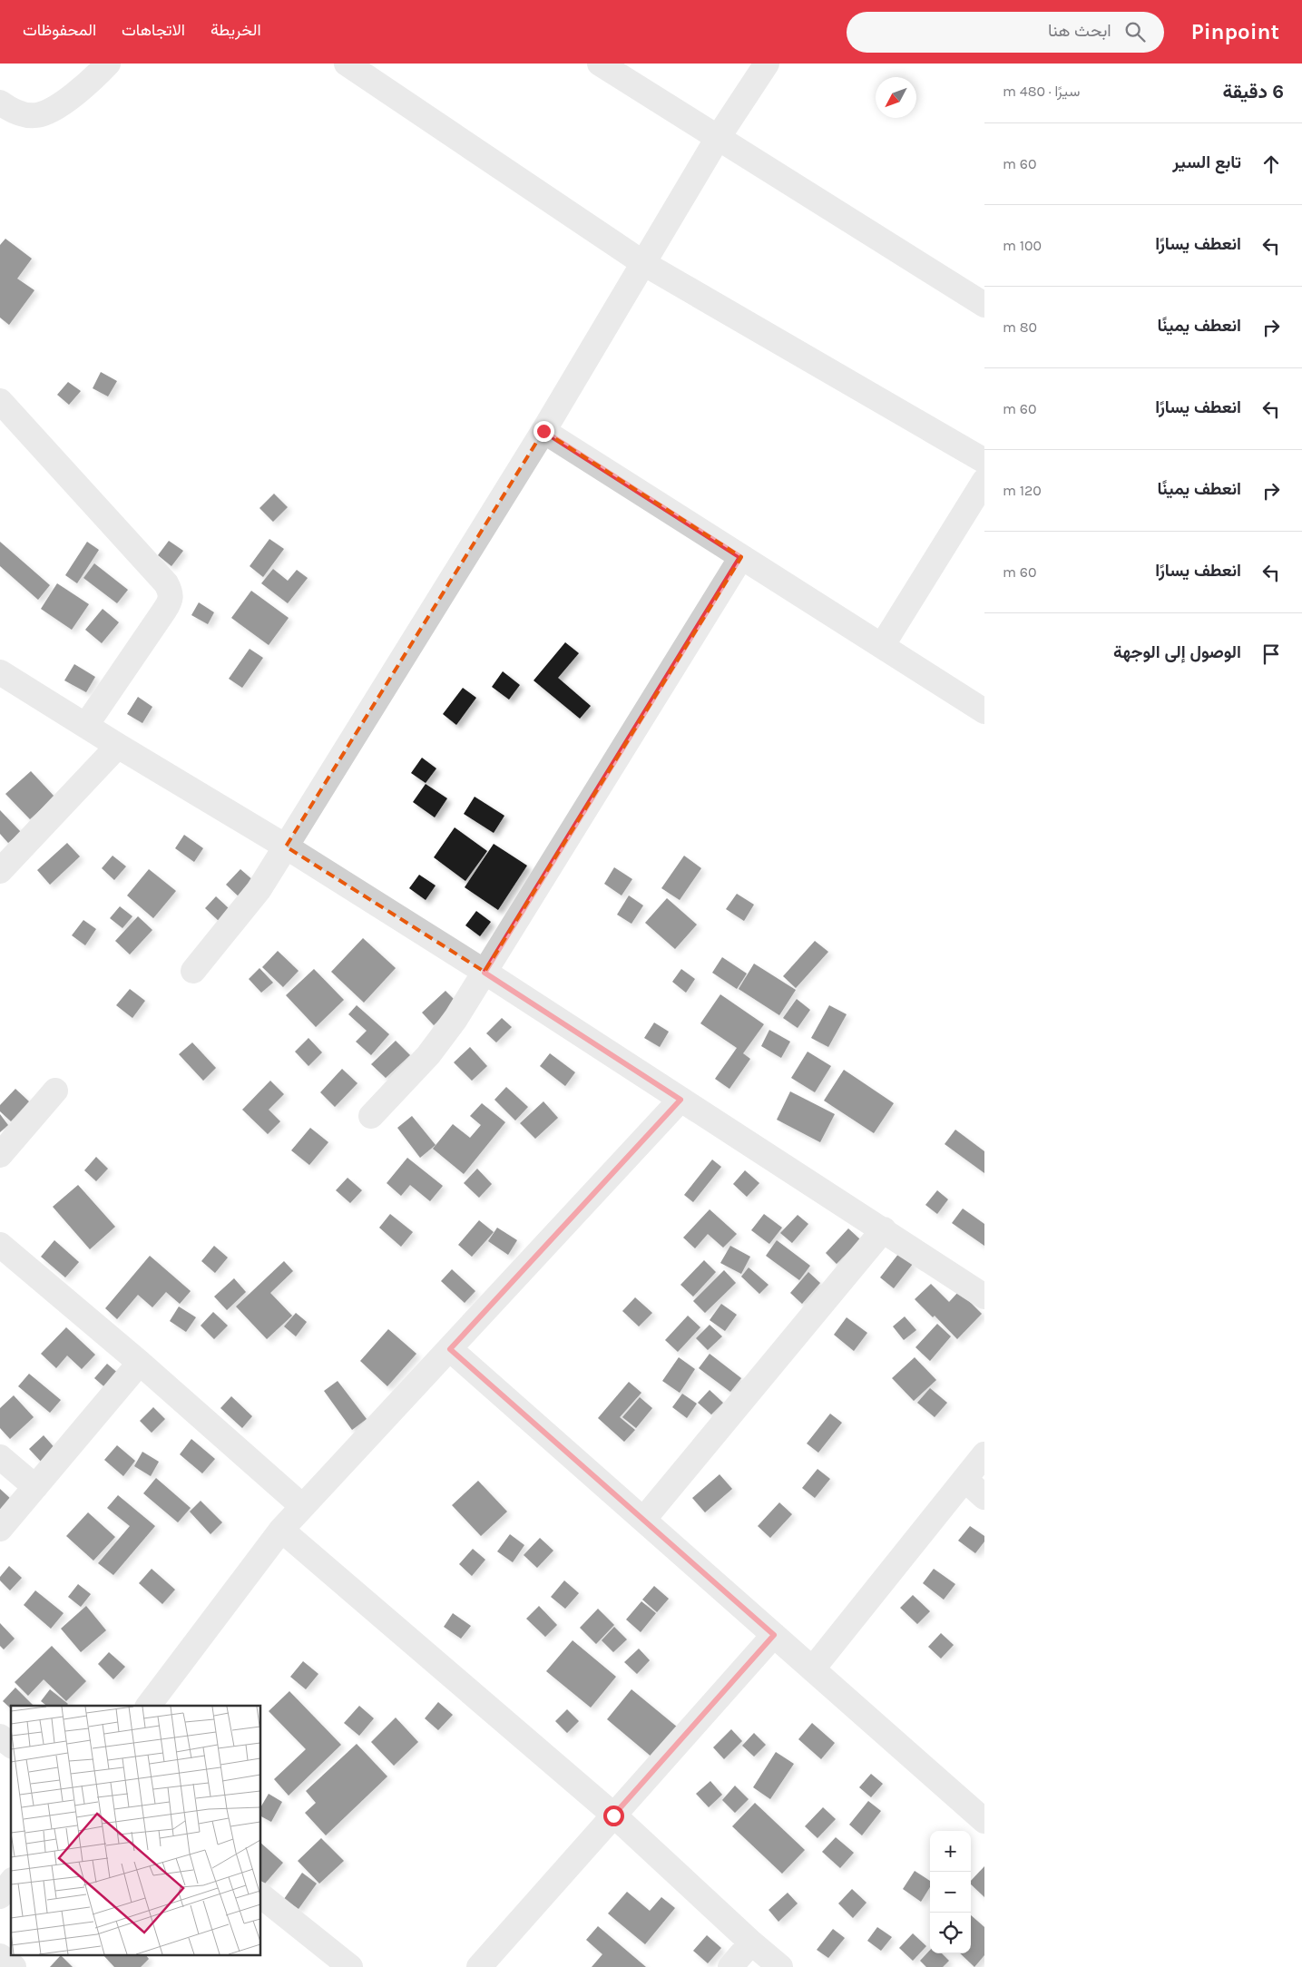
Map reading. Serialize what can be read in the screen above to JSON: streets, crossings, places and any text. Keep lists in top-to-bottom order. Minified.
{"north":"bottom left","page":{"header":"Pinpoint","search":"ابحث هنا","nav":["الخريطة","الاتجاهات","المحفوظات"],"heading":["6 دقيقة","سيرًا · 480 m"],"list":[["تابع السير","60 m"],["انعطف يسارًا","100 m"],["انعطف يمينًا","80 m"],["انعطف يسارًا","60 m"],["انعطف يمينًا","120 m"],["انعطف يسارًا","60 m"],"الوصول إلى الوجهة"],"map_buttons":["+","−"]}}
